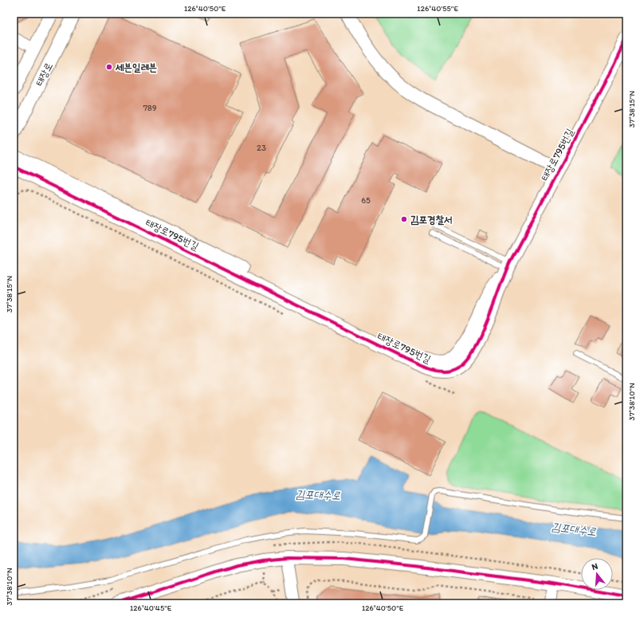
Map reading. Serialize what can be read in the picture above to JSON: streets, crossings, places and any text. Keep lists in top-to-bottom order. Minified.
{"streets":{"street":["태장로","태장로795번길"]},"water":["김포대수로"],"places":["세븐일레븐","김포경찰서"],"house_numbers":["789","23","65"],"north":"top","coordinates":["126°40'50\"E","126°40'55\"E","37°38'15\"N","37°38'10\"N","126°40'45\"E"]}
